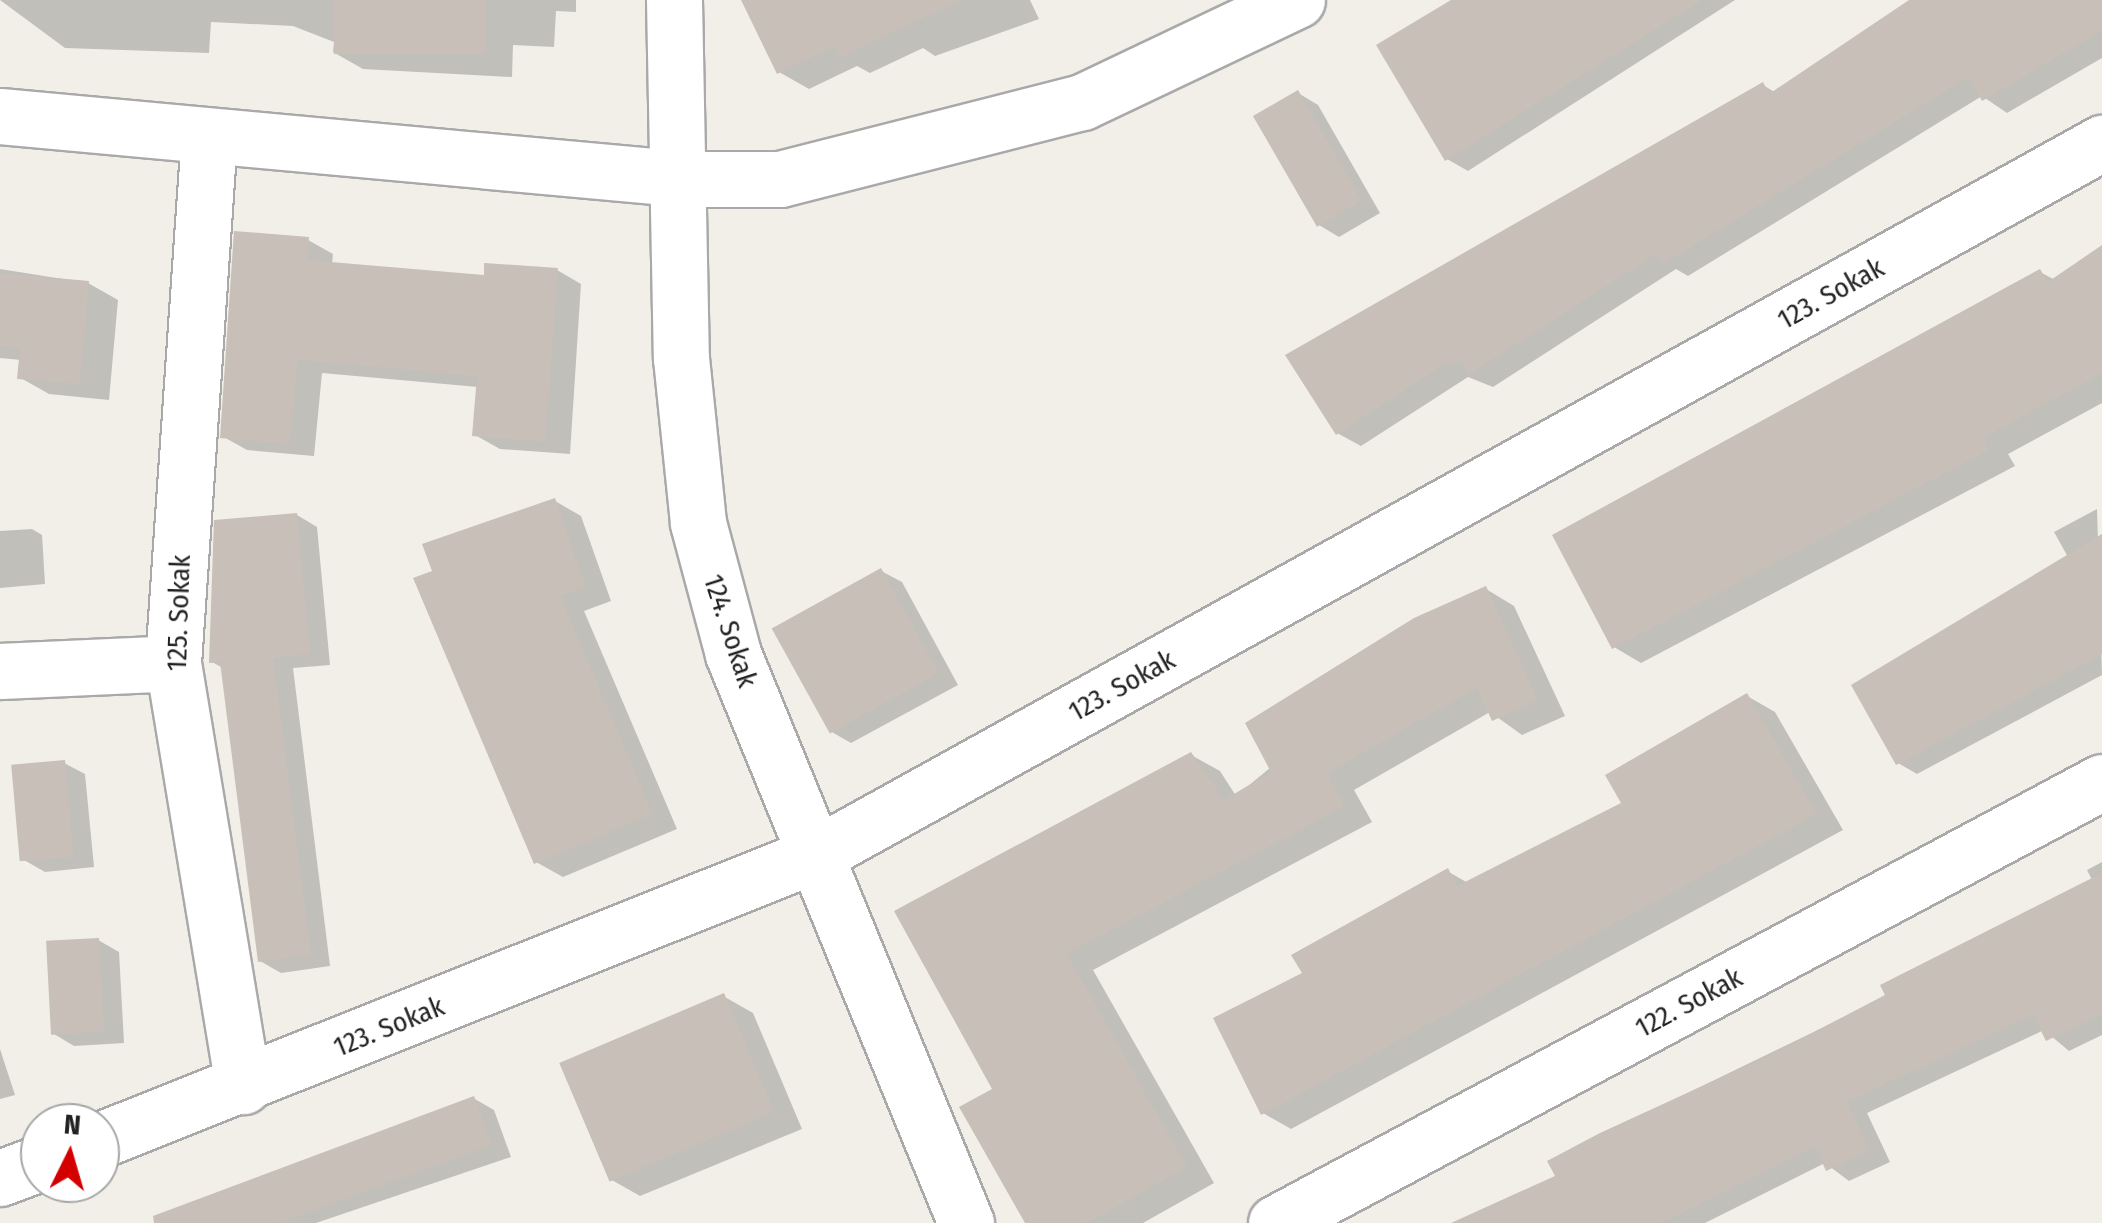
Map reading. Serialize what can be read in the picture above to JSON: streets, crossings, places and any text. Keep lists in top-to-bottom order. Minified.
{"streets":{"street":["123. Sokak","125. Sokak","124. Sokak","122. Sokak"]},"crossings":[["123. Sokak","125. Sokak"],["123. Sokak","124. Sokak"]],"north":"top"}
